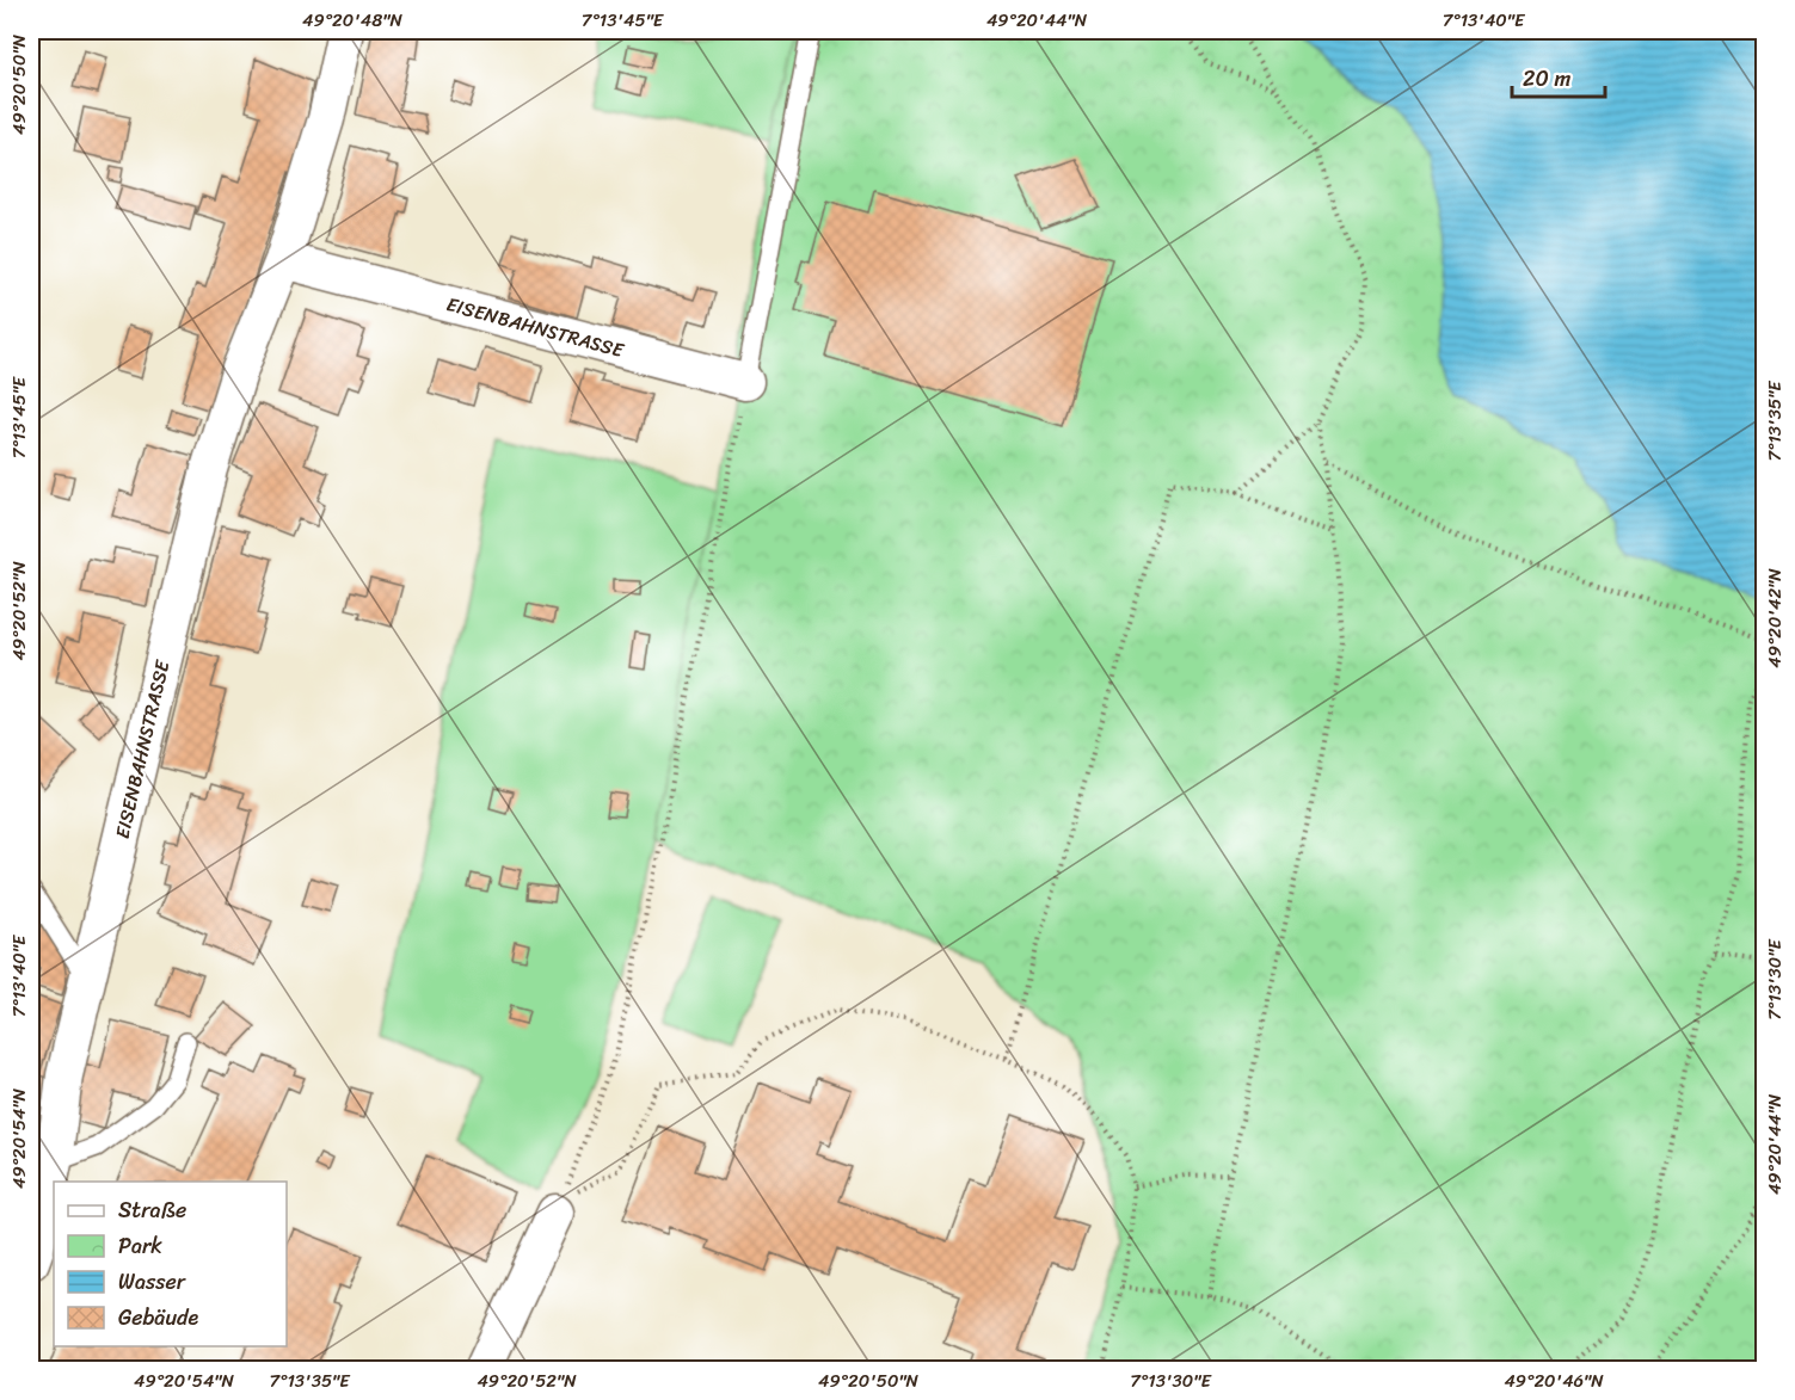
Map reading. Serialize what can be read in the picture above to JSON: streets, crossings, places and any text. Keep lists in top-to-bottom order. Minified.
{"streets":{"street":["EISENBAHNSTRASSE"]},"legend":["Straße","Park","Wasser","Gebäude"],"scale_bar":"20 m","coordinates":["49°20'48\"N","7°13'45\"E","49°20'44\"N","7°13'40\"E","49°20'50\"N","7°13'35\"E","49°20'52\"N","49°20'42\"N","7°13'30\"E","49°20'54\"N","49°20'46\"N"]}
